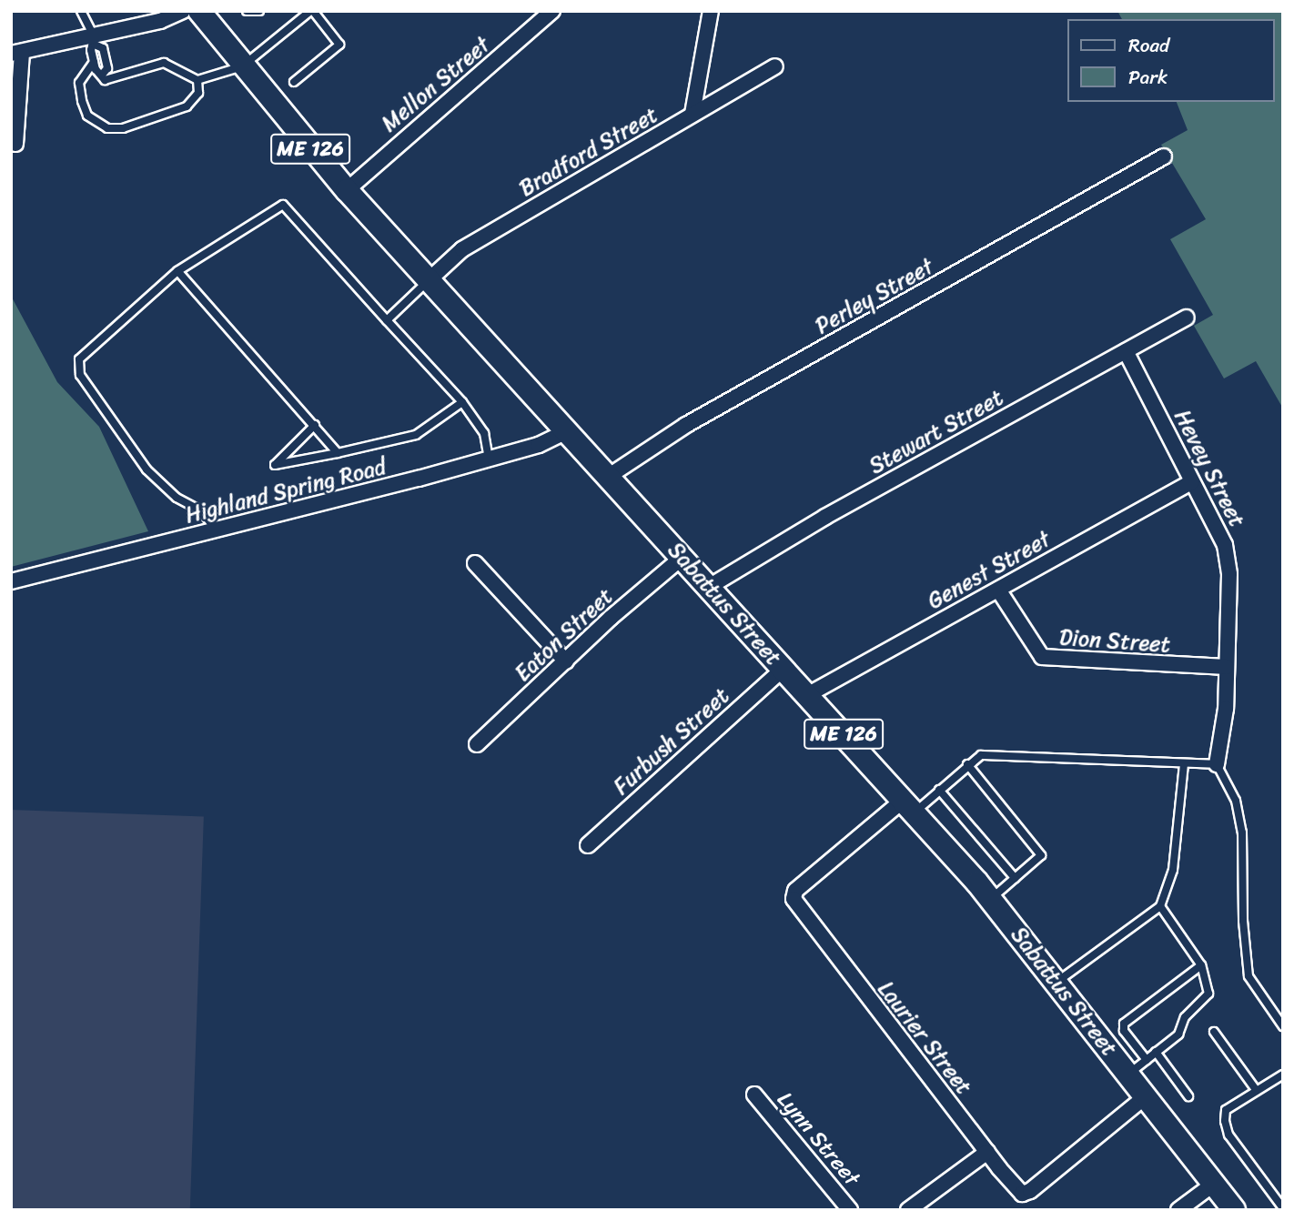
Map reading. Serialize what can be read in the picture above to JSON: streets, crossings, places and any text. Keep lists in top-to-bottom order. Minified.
{"streets":{"main road":["ME 126","Sabattus Street"],"street":["Mellon Street","Bradford Street","Perley Street","Stewart Street","Hevey Street","Highland Spring Road","Genest Street","Eaton Street","Dion Street","Furbush Street","Laurier Street","Lynn Street"]},"crossings":[["Mellon Street","Sabattus Street"],["Bradford Street","Sabattus Street"],["Perley Street","Sabattus Street"],["Stewart Street","Hevey Street"],["Stewart Street","Sabattus Street"],["Hevey Street","Genest Street"],["Hevey Street","Dion Street"],["Highland Spring Road","Sabattus Street"],["Genest Street","Sabattus Street"],["Genest Street","Dion Street"],["Sabattus Street","Eaton Street"],["Sabattus Street","Furbush Street"],["Sabattus Street","Laurier Street"]],"legend":["Road","Park"]}
